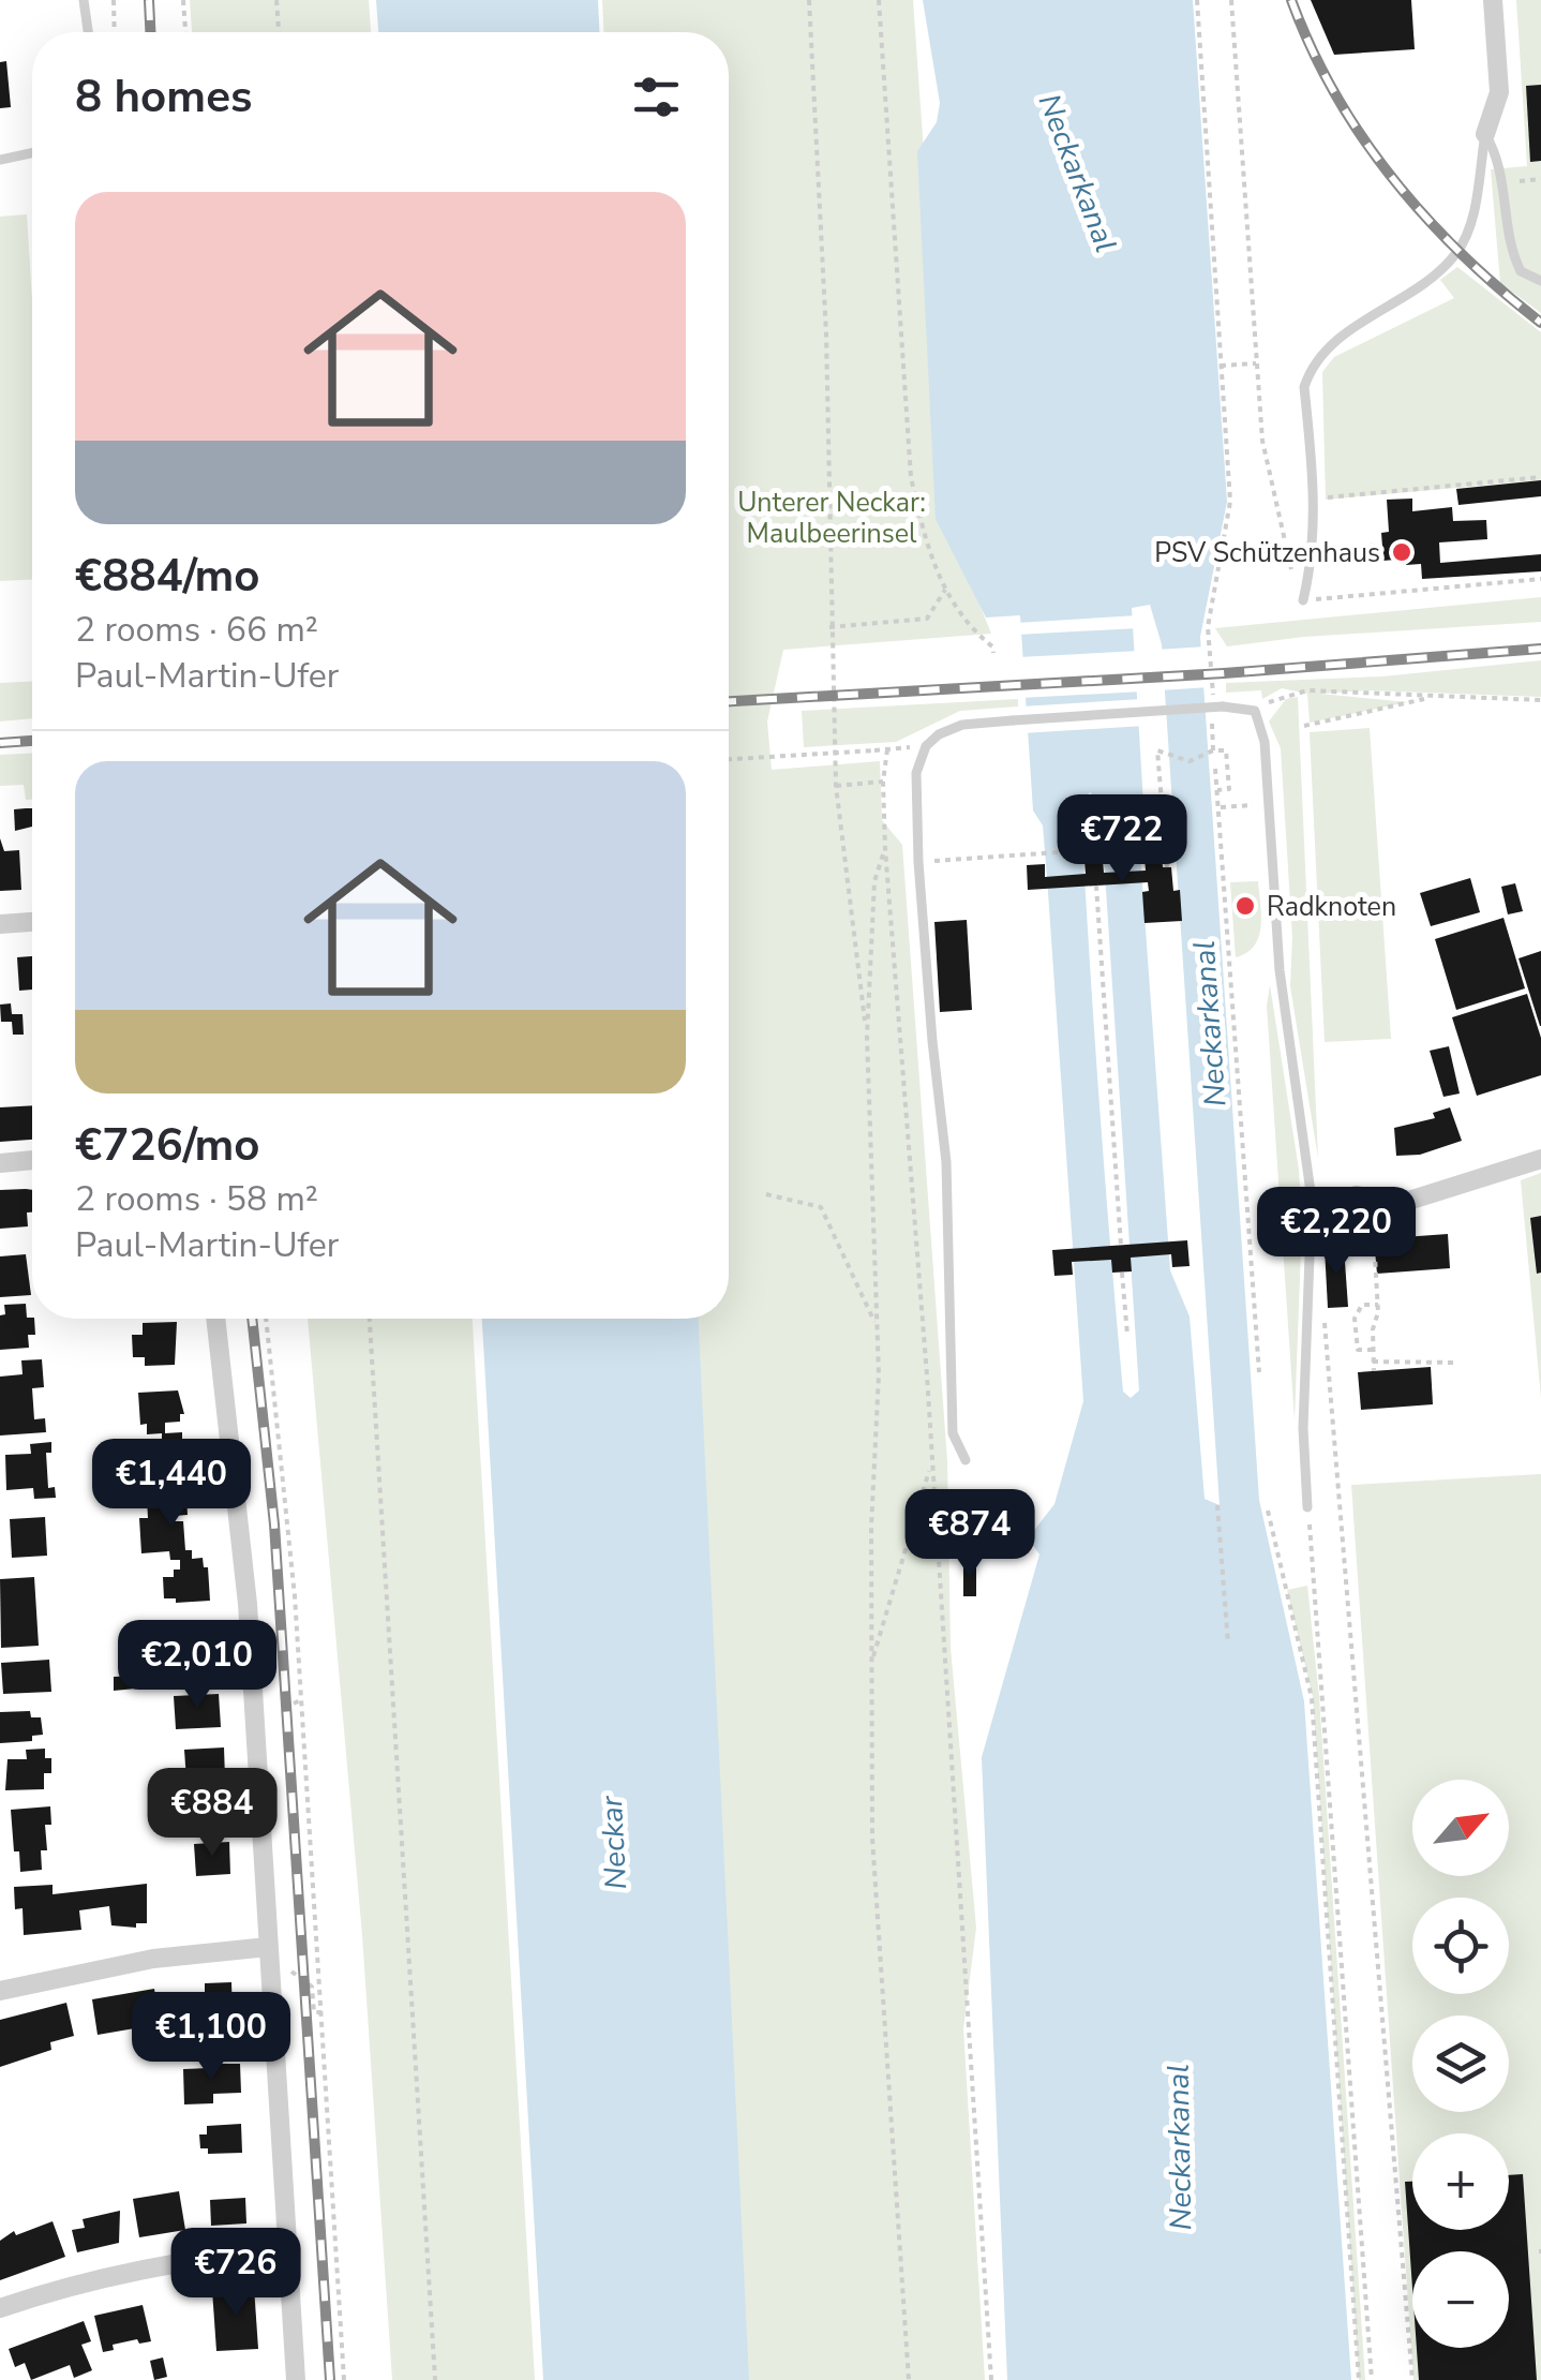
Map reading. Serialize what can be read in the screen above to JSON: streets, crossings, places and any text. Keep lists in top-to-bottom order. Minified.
{"water":["Neckarkanal","Neckar"],"parks":["Unterer Neckar: Maulbeerinsel"],"places":["PSV Schützenhaus","Radknoten"],"north":"top right","page":{"heading":"8 homes","list":[{"name":"€884/mo","note":"2 rooms · 66 m² · Paul-Martin-Ufer"},{"name":"€726/mo","note":"2 rooms · 58 m² · Paul-Martin-Ufer"}],"price":["€722","€2,220","€1,440","€874","€2,010","€884","€1,100","€726"],"map_buttons":["+","−"]}}
